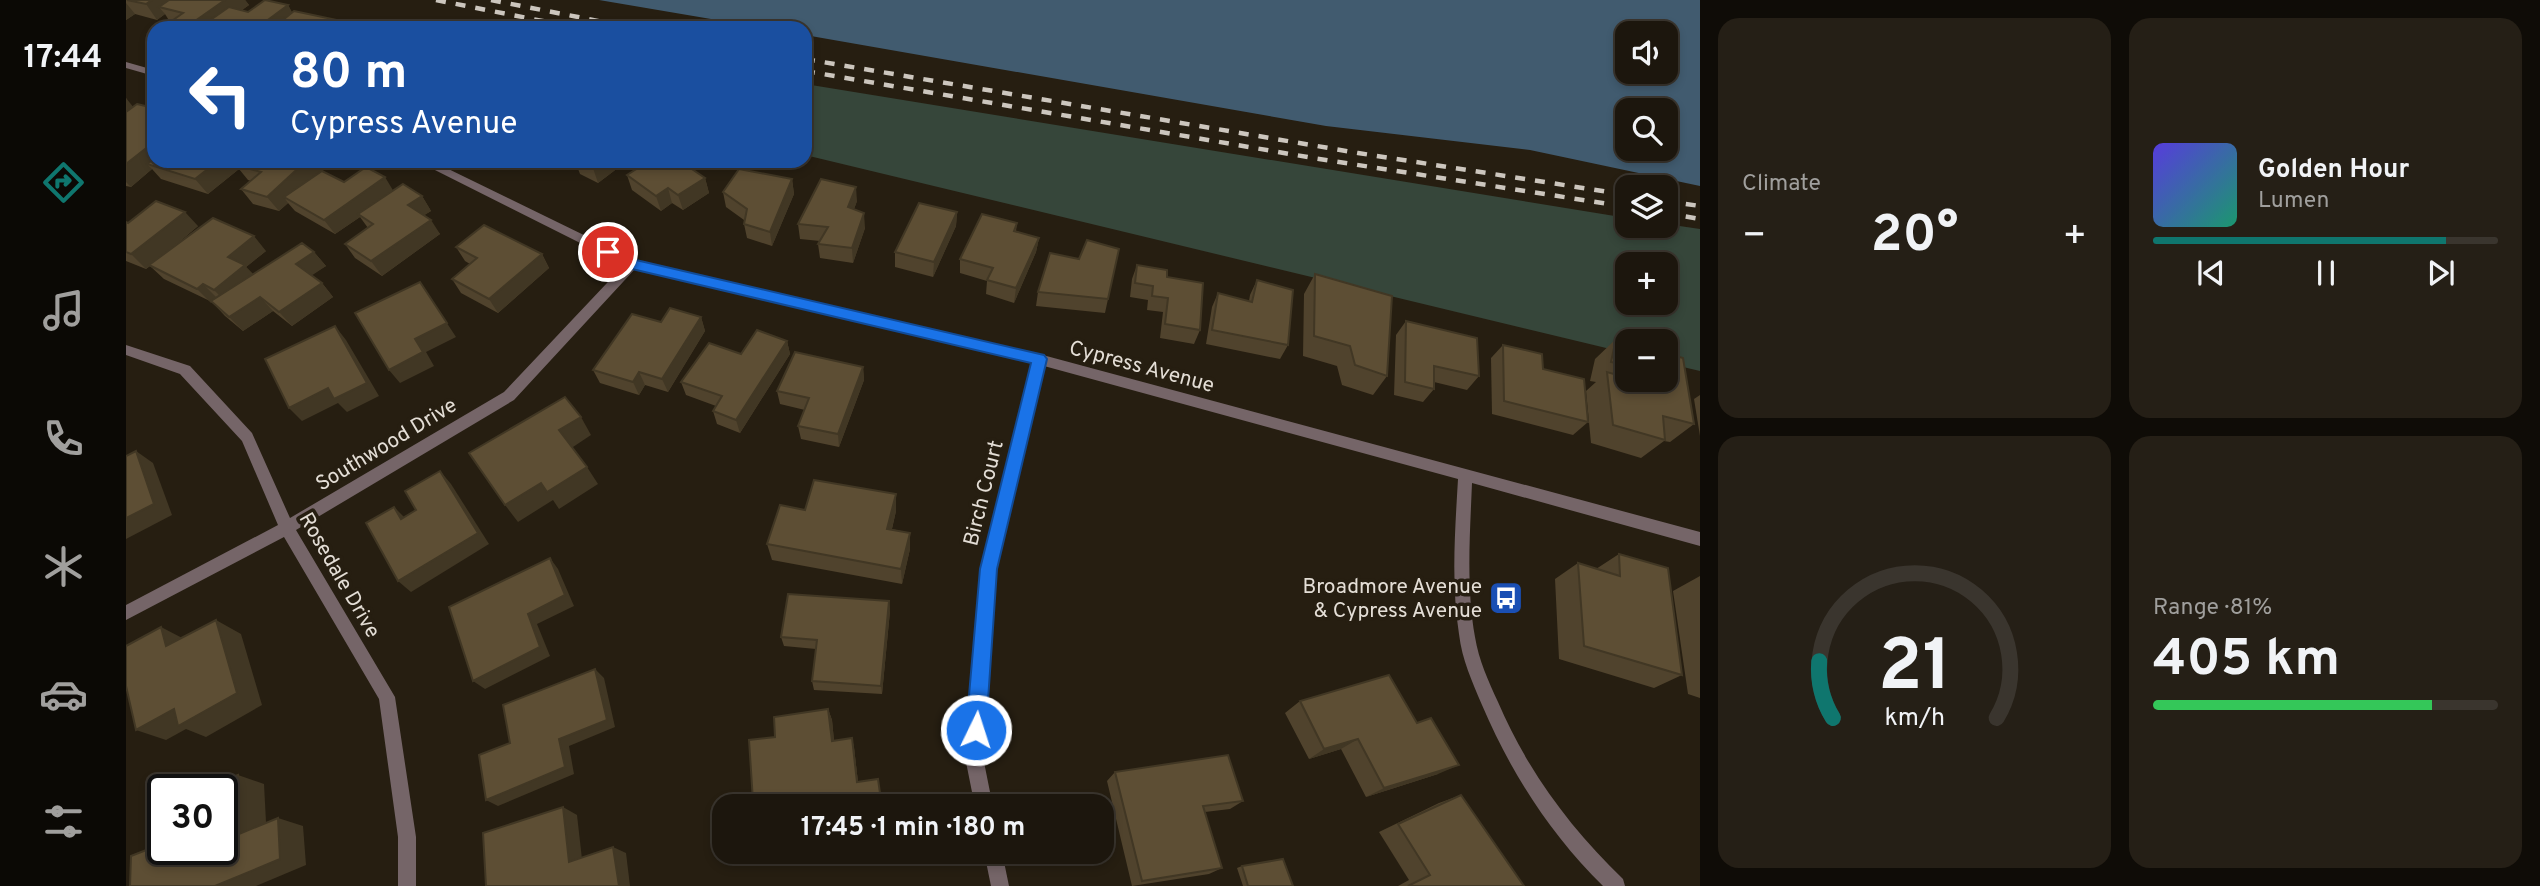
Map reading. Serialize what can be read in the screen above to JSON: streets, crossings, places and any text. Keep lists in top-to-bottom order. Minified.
{"streets":{"street":["Cypress Avenue","Southwood Drive","Birch Court","Rosedale Drive"]},"crossings":[["Cypress Avenue","Southwood Drive"],["Cypress Avenue","Birch Court"],["Southwood Drive","Rosedale Drive"]],"places":{"bus stop":["Broadmore Avenue & Cypress Avenue"]},"page":{"tabs":"17:44","tile":["Climate",["Range · 81%","405 km"]],"map_buttons":["+","−"],"turn":["80 m","Cypress Avenue"],"song":["Golden Hour","Lumen"],"heat":["−","20°","+"],"limit":"30","trip":"17:45 · 1 min · 180 m","gauge":["21","km/h"]}}
